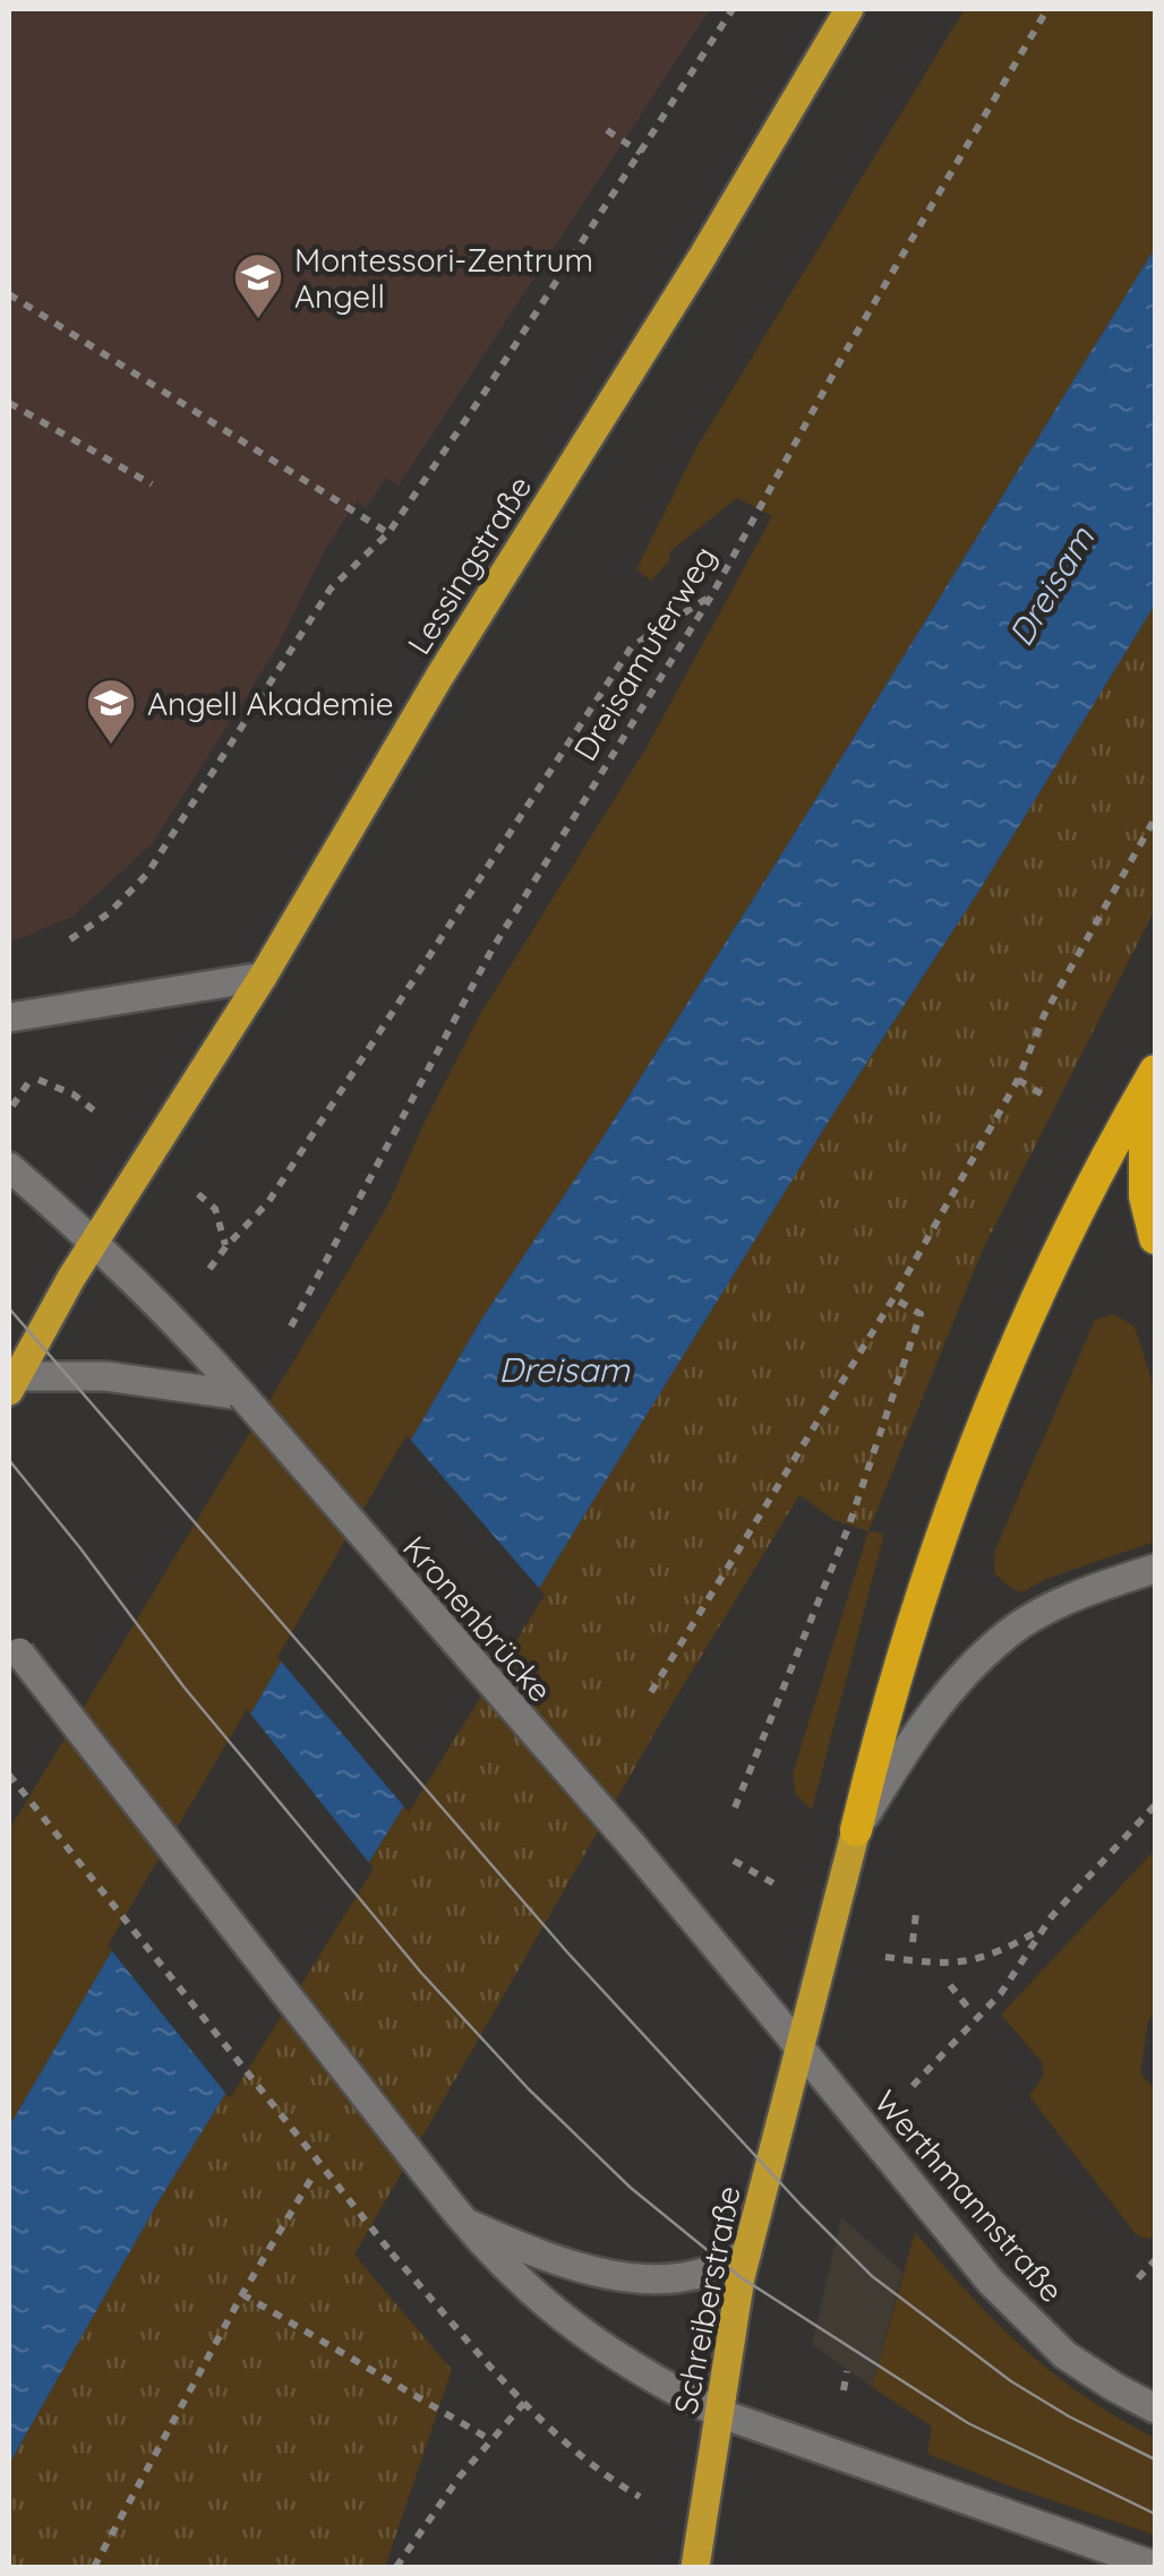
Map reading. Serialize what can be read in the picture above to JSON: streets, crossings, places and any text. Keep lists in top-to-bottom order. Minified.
{"streets":{"main road":["Lessingstraße","Kronenbrücke","Werthmannstraße","Schreiberstraße"],"path":["Dreisamuferweg"]},"crossings":[["Lessingstraße","Kronenbrücke"],["Kronenbrücke","Werthmannstraße"],["Kronenbrücke","Schreiberstraße"],["Werthmannstraße","Schreiberstraße"]],"water":["Dreisam"],"places":{"school or university":["Montessori-Zentrum Angell","Angell Akademie"]}}
